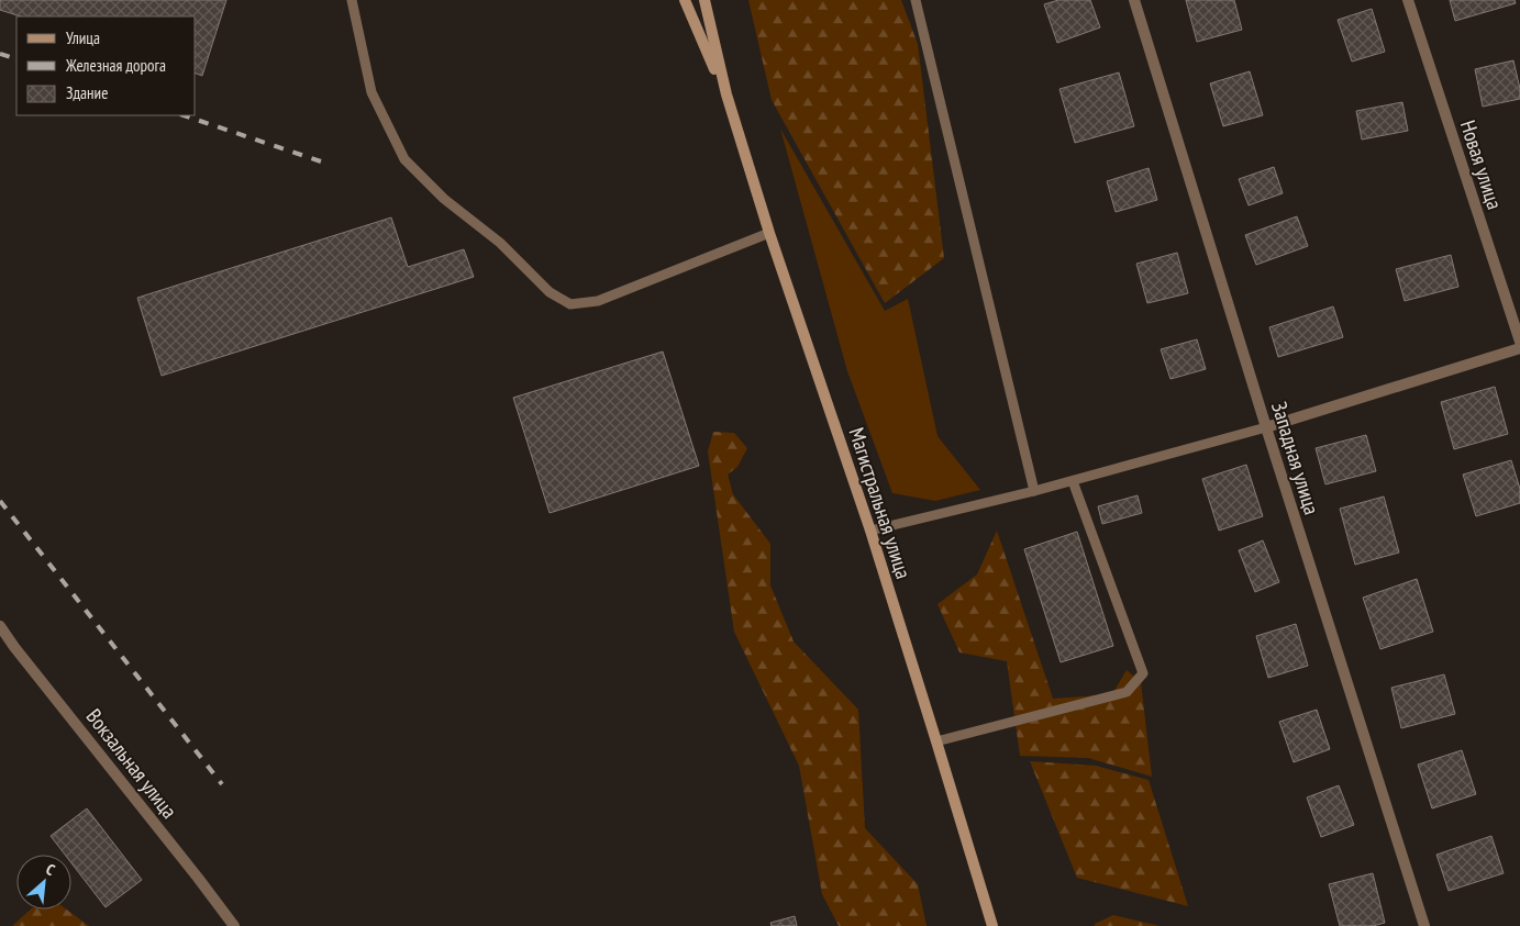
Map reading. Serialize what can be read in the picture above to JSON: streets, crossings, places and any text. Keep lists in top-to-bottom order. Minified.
{"streets":{"main road":["Магистральная улица"],"street":["Новая улица","Западная улица","Вокзальная улица"]},"legend":["Улица","Железная дорога","Здание"],"north":"top right"}
